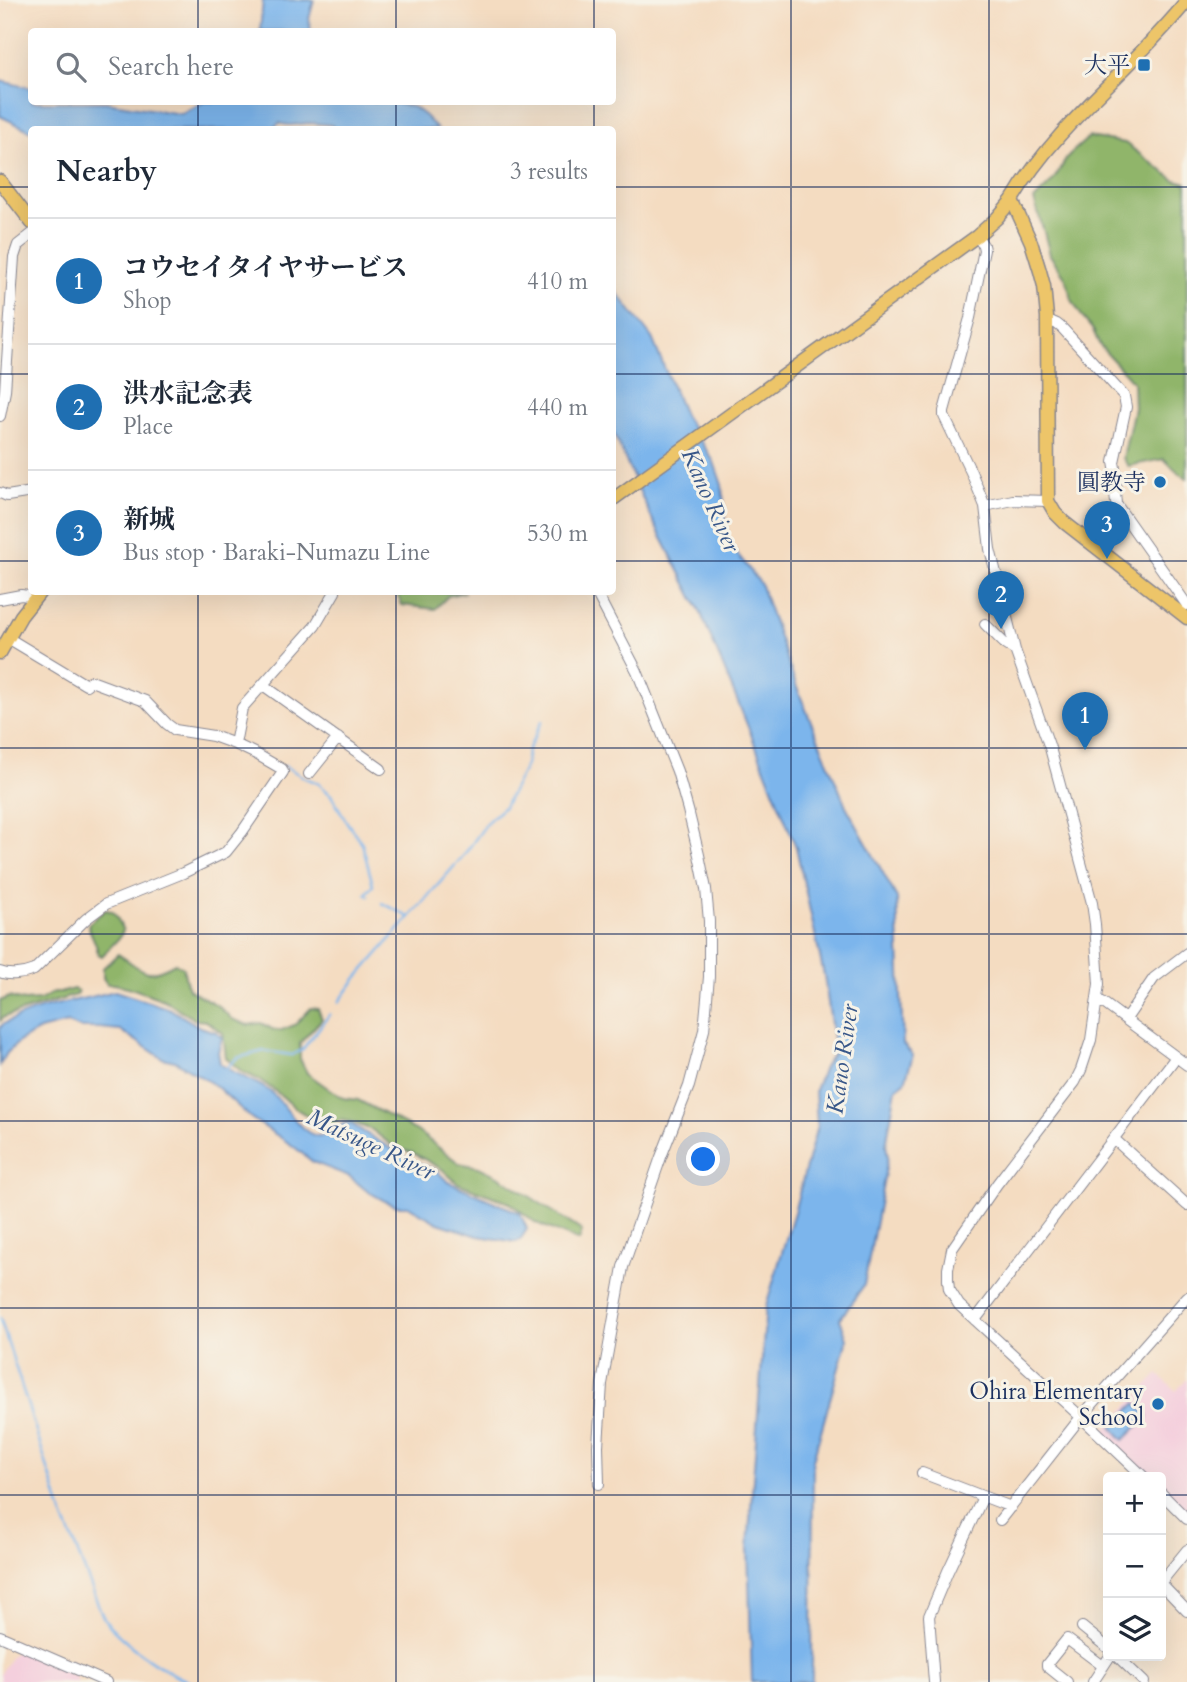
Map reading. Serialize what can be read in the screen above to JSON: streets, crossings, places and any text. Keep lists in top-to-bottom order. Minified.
{"water":["Kano River","Matsuge River"],"places":{"transit":["大平"],"other":["圓教寺","Ohira Elementary School"]},"page":{"search":"Search here","heading":["Nearby","3 results"],"list":[{"mark":"1","name":"コウセイタイヤサービス","note":"Shop","value":"410 m"},{"mark":"2","name":"洪水記念表","note":"Place","value":"440 m"},{"mark":"3","name":"新城","note":"Bus stop · Baraki-Numazu Line","value":"530 m"}],"pins":["3","2","1"],"map_buttons":["+","−"]}}
